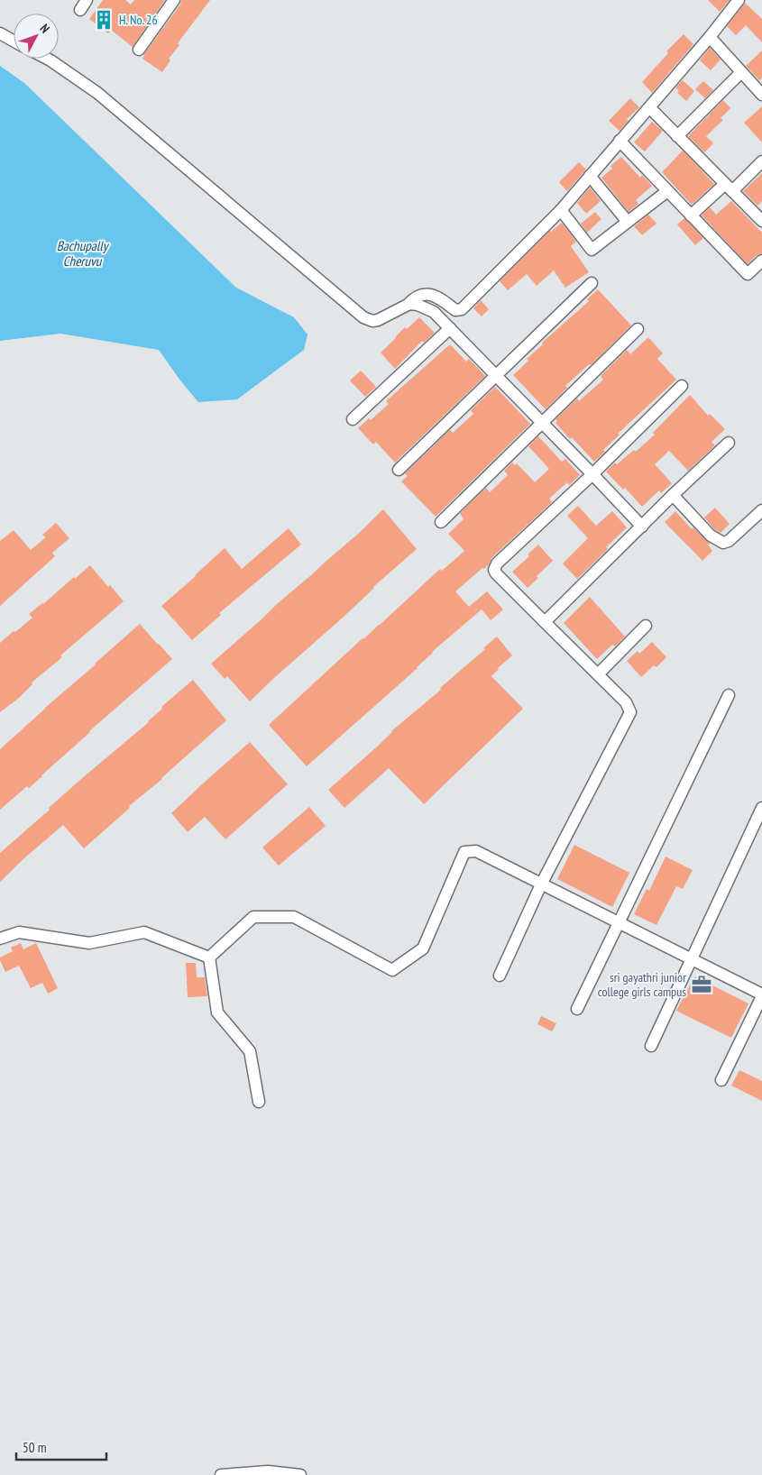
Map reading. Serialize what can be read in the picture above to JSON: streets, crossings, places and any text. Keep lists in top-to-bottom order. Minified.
{"water":["Bachupally Cheruvu"],"places":{"building":["H. No. 26"],"office":["sri gayathri junior college girls campus"]},"scale_bar":"50 m","north":"top right"}
